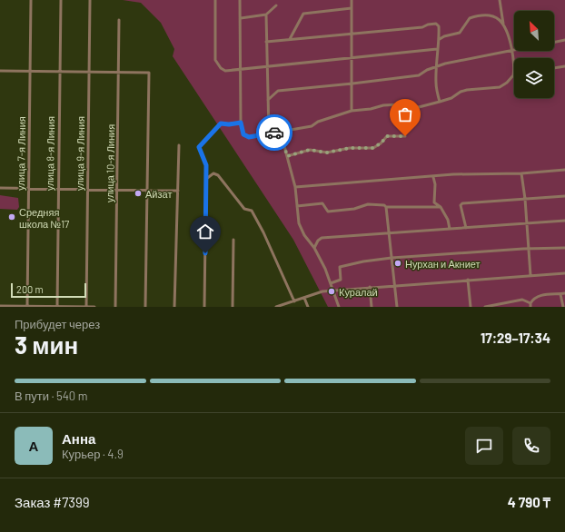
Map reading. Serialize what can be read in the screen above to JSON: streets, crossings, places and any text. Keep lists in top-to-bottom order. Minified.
{"streets":{"street":["улица 7-я Линия","улица 8-я Линия","улица 9-я Линия","улица 10-я Линия"]},"places":["Айзат","Средняя школа №17","Нурхан и Акниет","Куралай"],"scale_bar":"200 m","north":"top left","page":{"scale":"200 m","heading":["3 мин","Прибудет через","17:29–17:34"],"panel":["Анна","Курьер · 4.9","Заказ #7399","4 790 ₸"],"bar":"В пути · 540 m","round":"А"}}
